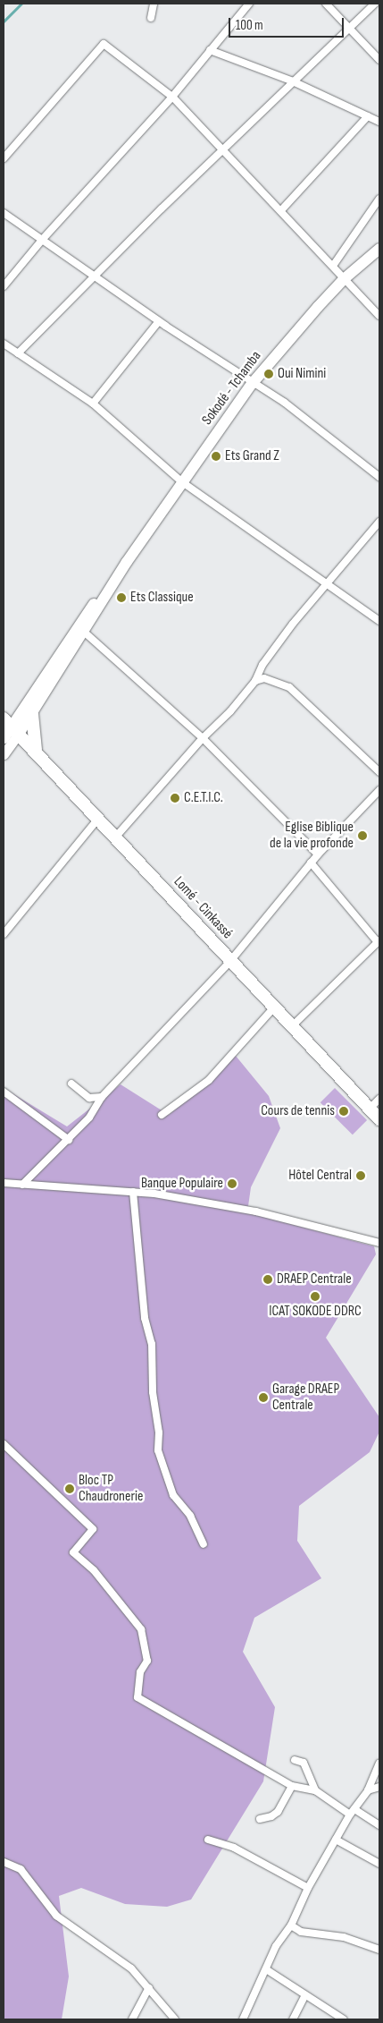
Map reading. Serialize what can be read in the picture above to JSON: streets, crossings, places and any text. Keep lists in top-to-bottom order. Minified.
{"streets":{"highway":["Lomé - Cinkassé"],"main road":["Sokodé - Tchamba"]},"crossings":[["Sokodé - Tchamba","Lomé - Cinkassé"]],"places":["Oui Nimini","Ets Grand Z","Ets Classique","C.E.T.I.C.","Eglise Biblique de la vie profonde","Cours de tennis","Hôtel Central","Banque Populaire","DRAEP Centrale","ICAT SOKODE DDRC","Garage DRAEP Centrale","Bloc TP Chaudronerie"],"scale_bar":"100 m"}
